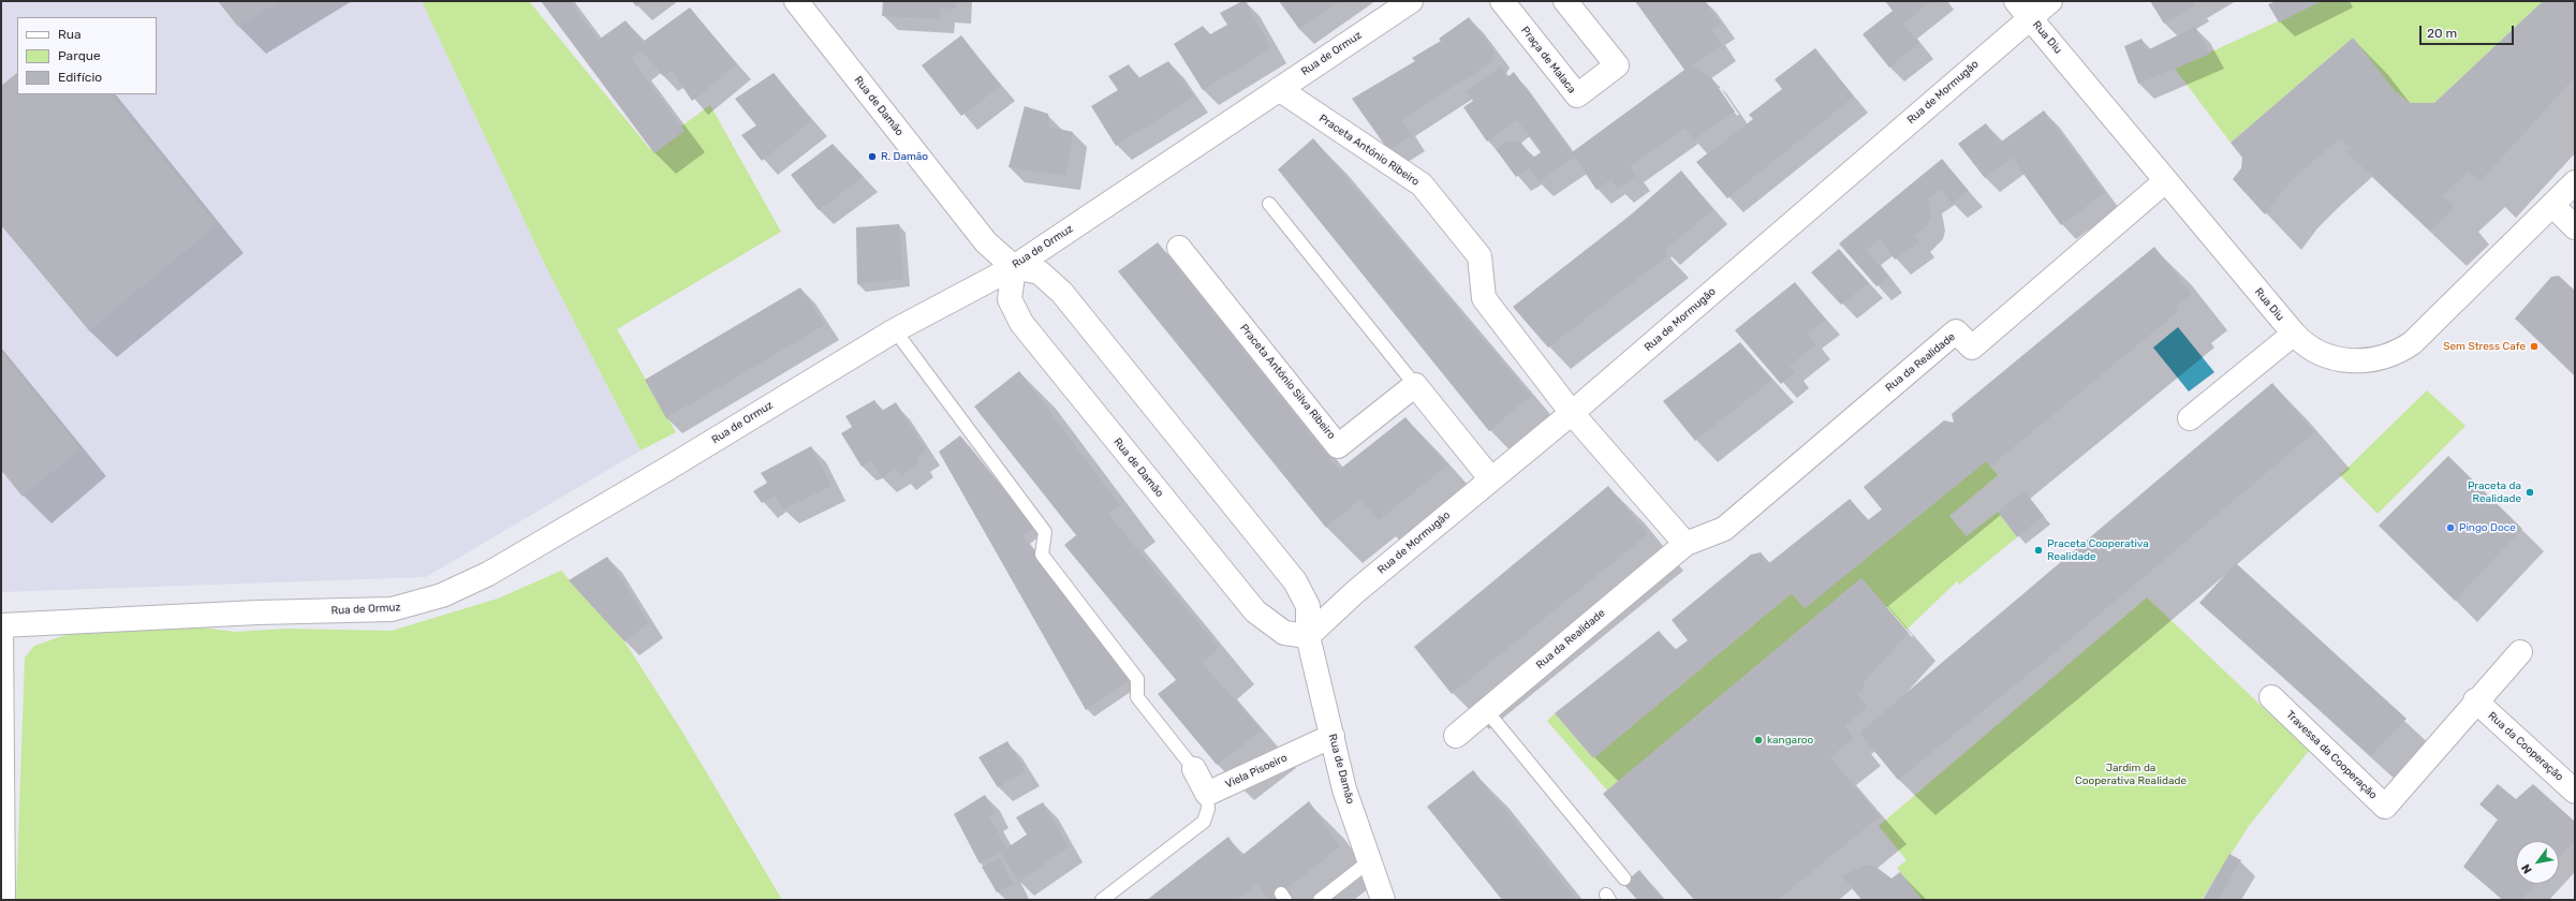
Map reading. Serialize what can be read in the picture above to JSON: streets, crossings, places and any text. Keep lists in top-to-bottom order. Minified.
{"streets":{"street":["Rua Diu","Rua de Ormuz","Praça de Malaca","Rua de Mormugão","Rua de Damão","Praceta António Ribeiro","Rua da Realidade","Praceta António Silva Ribeiro","Rua da Cooperação","Travessa da Cooperação","Viela Pisoeiro"]},"crossings":[["Rua Diu","Rua de Mormugão"],["Rua Diu","Rua da Realidade"],["Rua de Ormuz","Rua de Damão"],["Rua de Ormuz","Praceta António Ribeiro"],["Rua de Mormugão","Rua de Damão"],["Rua de Mormugão","Praceta António Ribeiro"],["Rua de Damão","Viela Pisoeiro"],["Rua da Cooperação","Travessa da Cooperação"]],"parks":["Jardim da Cooperativa Realidade"],"places":["R. Damão","Sem Stress Cafe","Praceta da Realidade","Pingo Doce","Praceta Cooperativa Realidade","kangaroo"],"legend":["Rua","Parque","Edifício"],"scale_bar":"20 m","north":"bottom left"}
